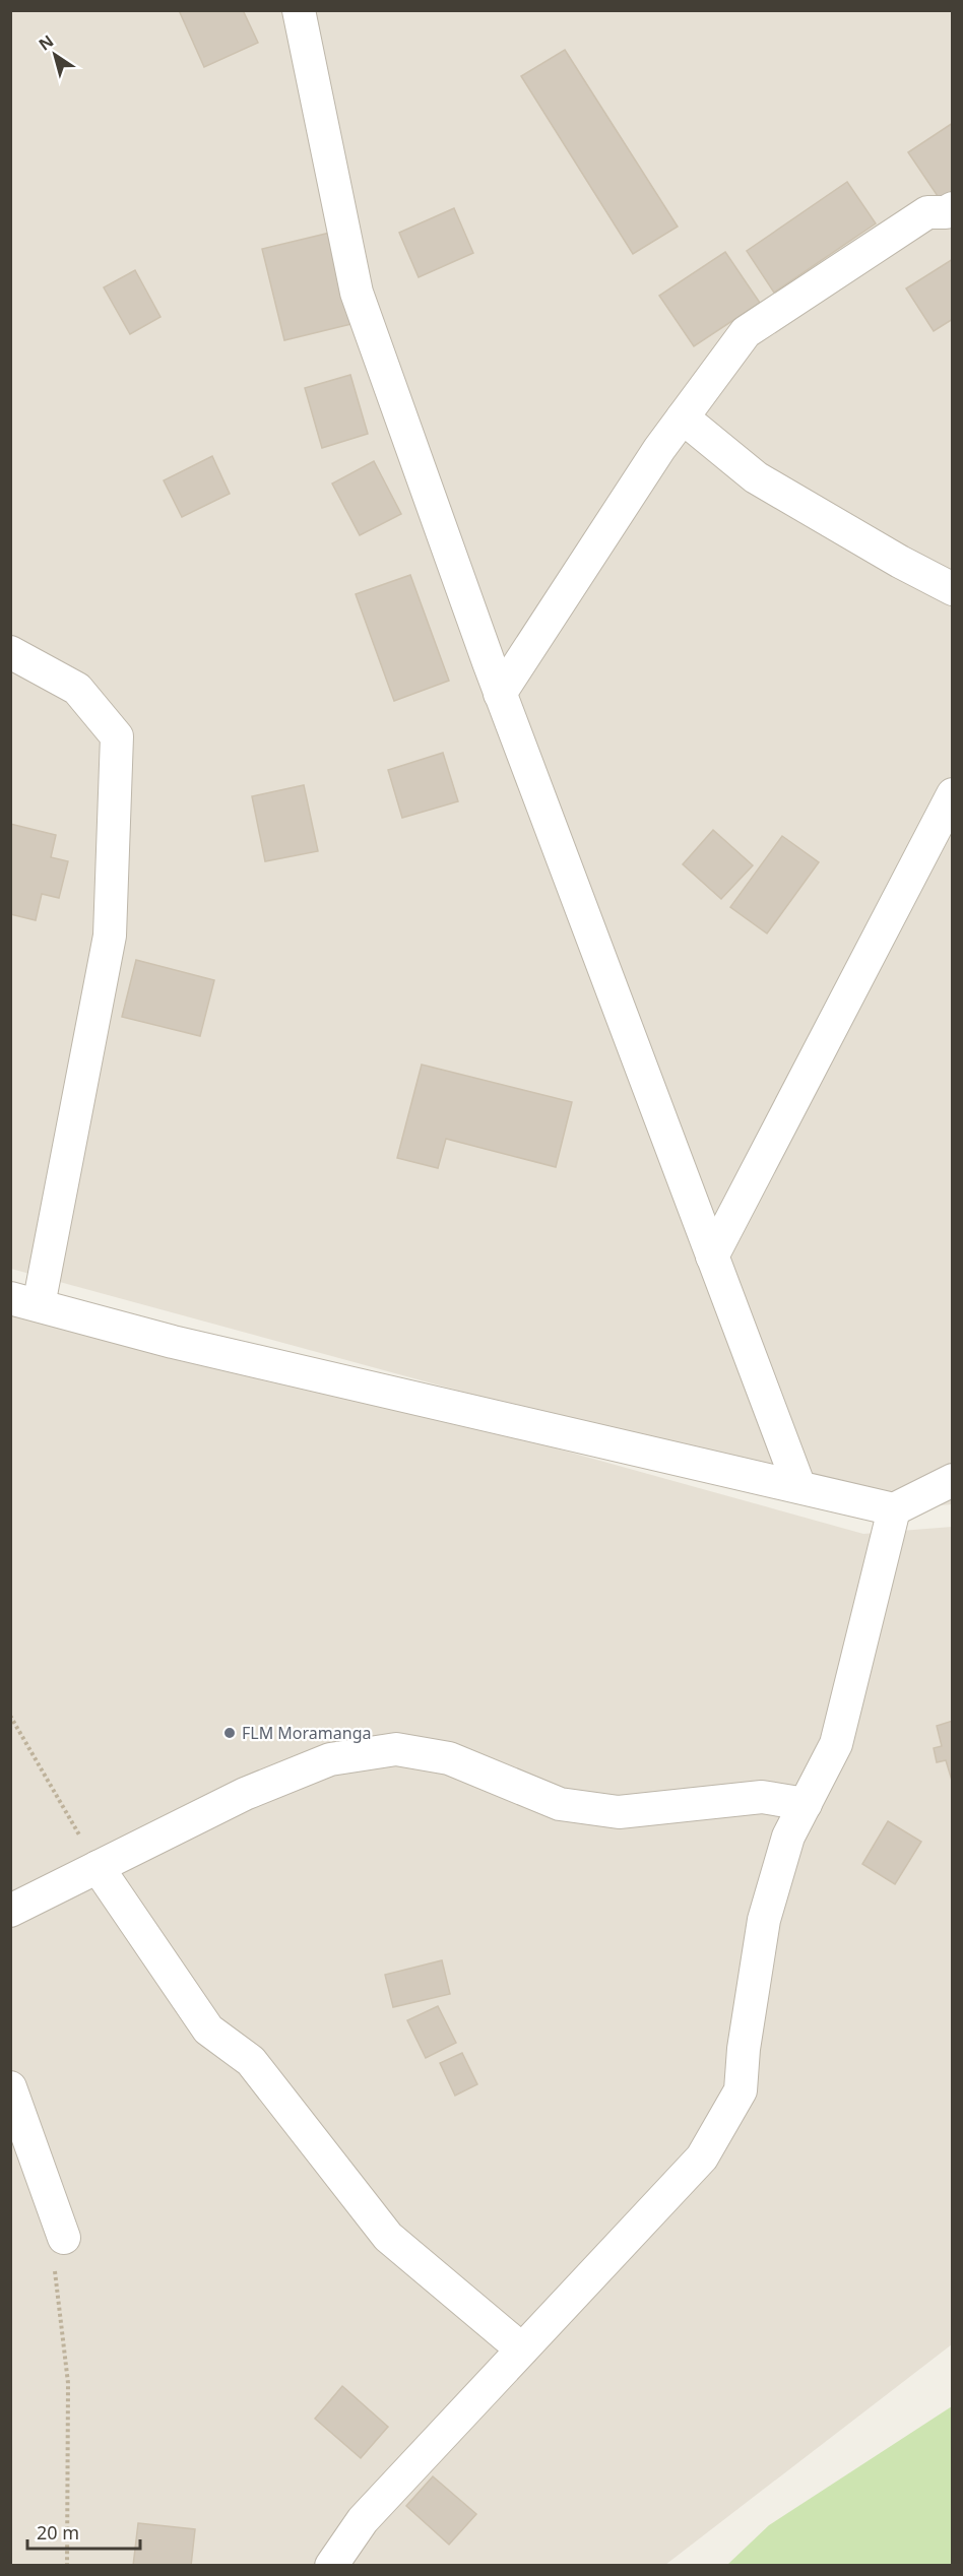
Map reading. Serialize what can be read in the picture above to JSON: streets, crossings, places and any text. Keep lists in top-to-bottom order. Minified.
{"places":["FLM Moramanga"],"scale_bar":"20 m","north":"top left"}
